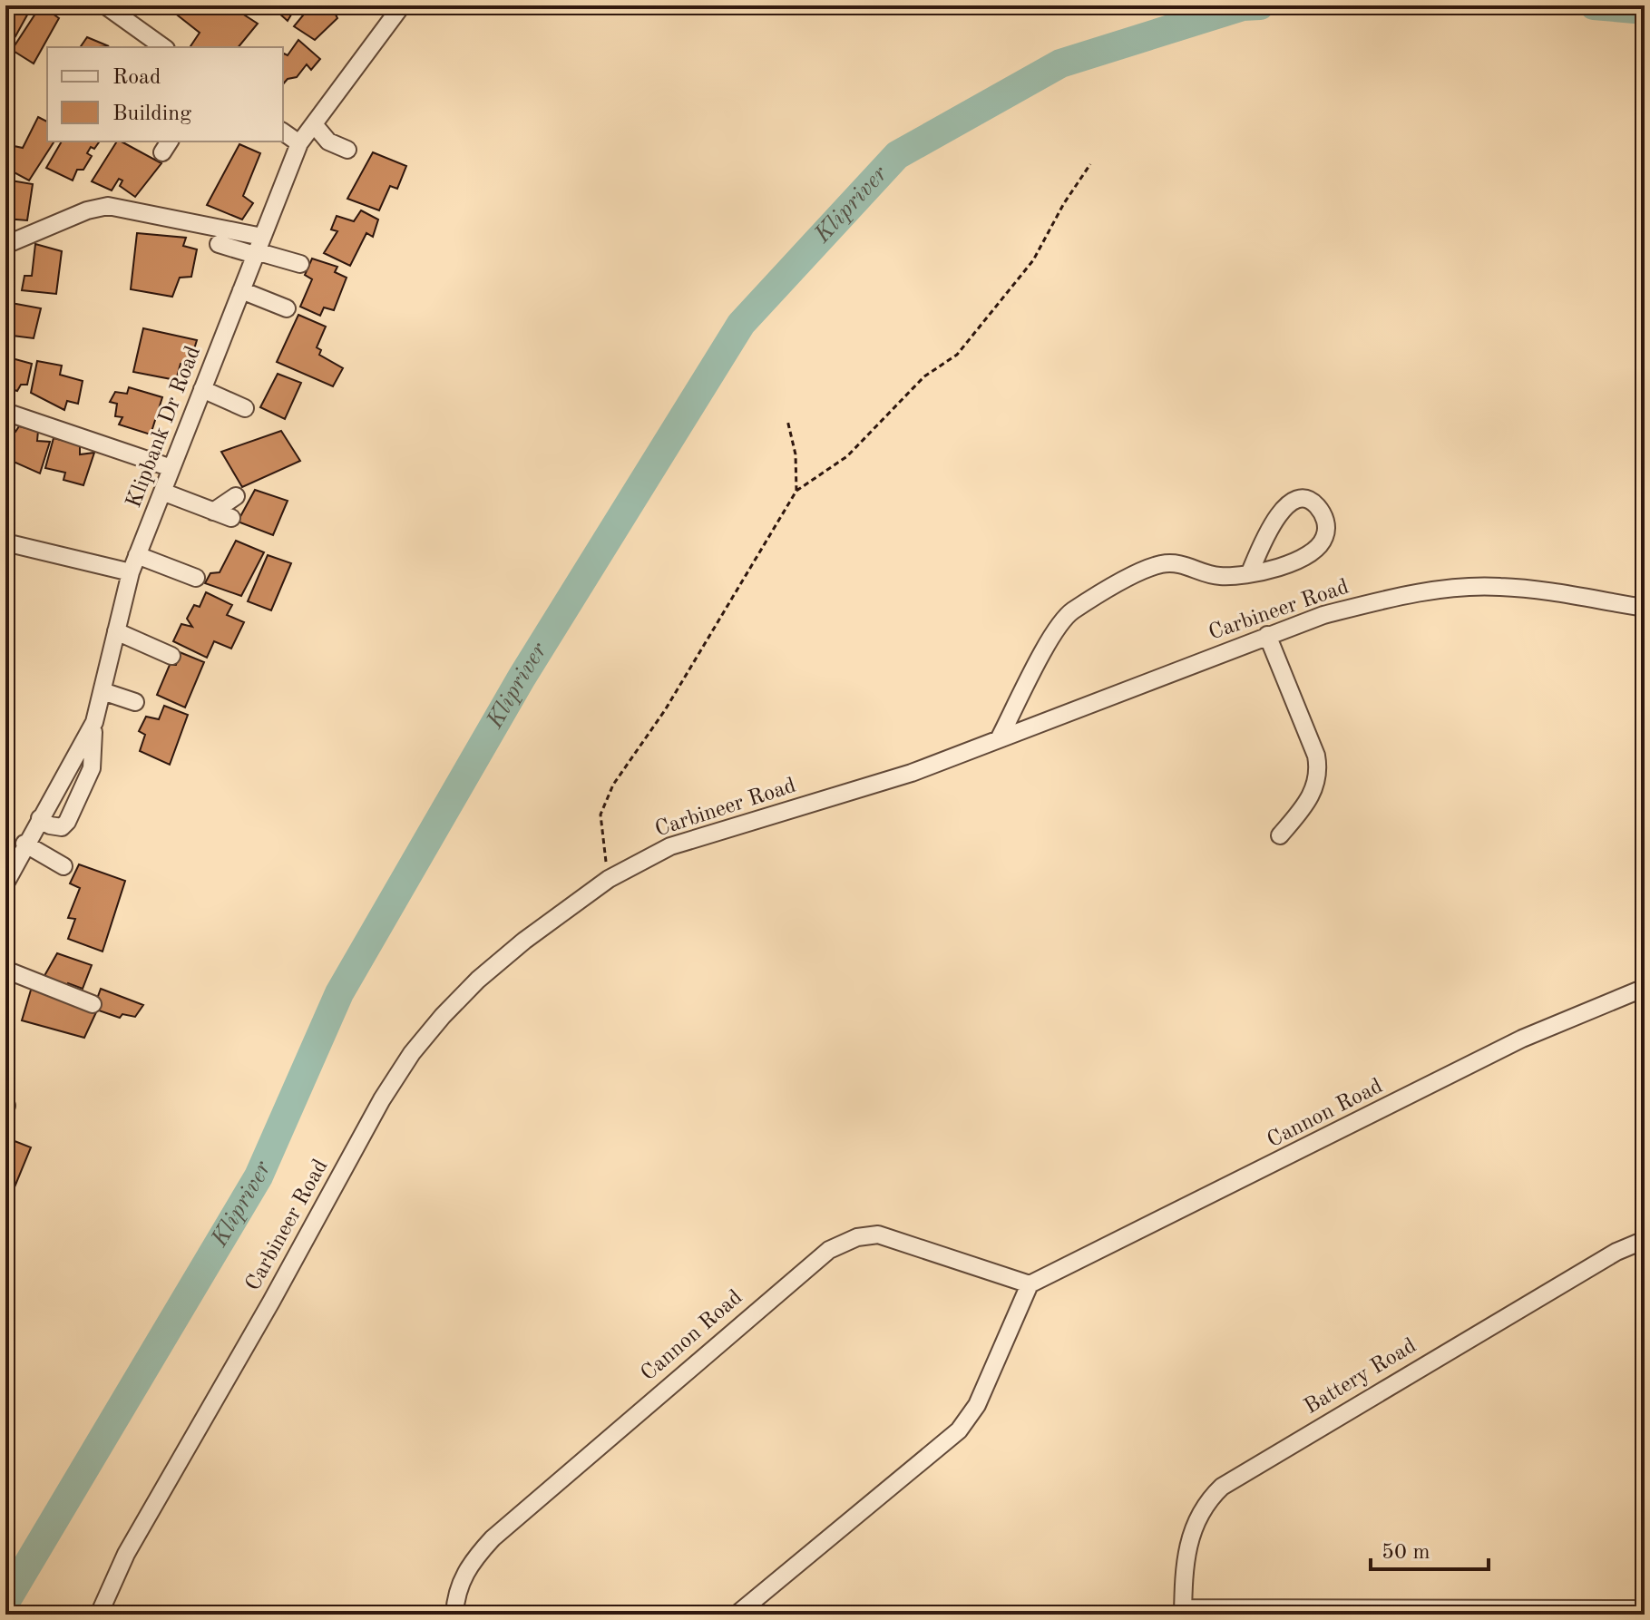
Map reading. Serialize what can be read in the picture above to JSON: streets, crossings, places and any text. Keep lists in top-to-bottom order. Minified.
{"streets":{"street":["Klipbank Dr Road","Carbineer Road","Cannon Road","Battery Road"]},"water":["Klipriver"],"legend":["Road","Building"],"scale_bar":"50 m"}
